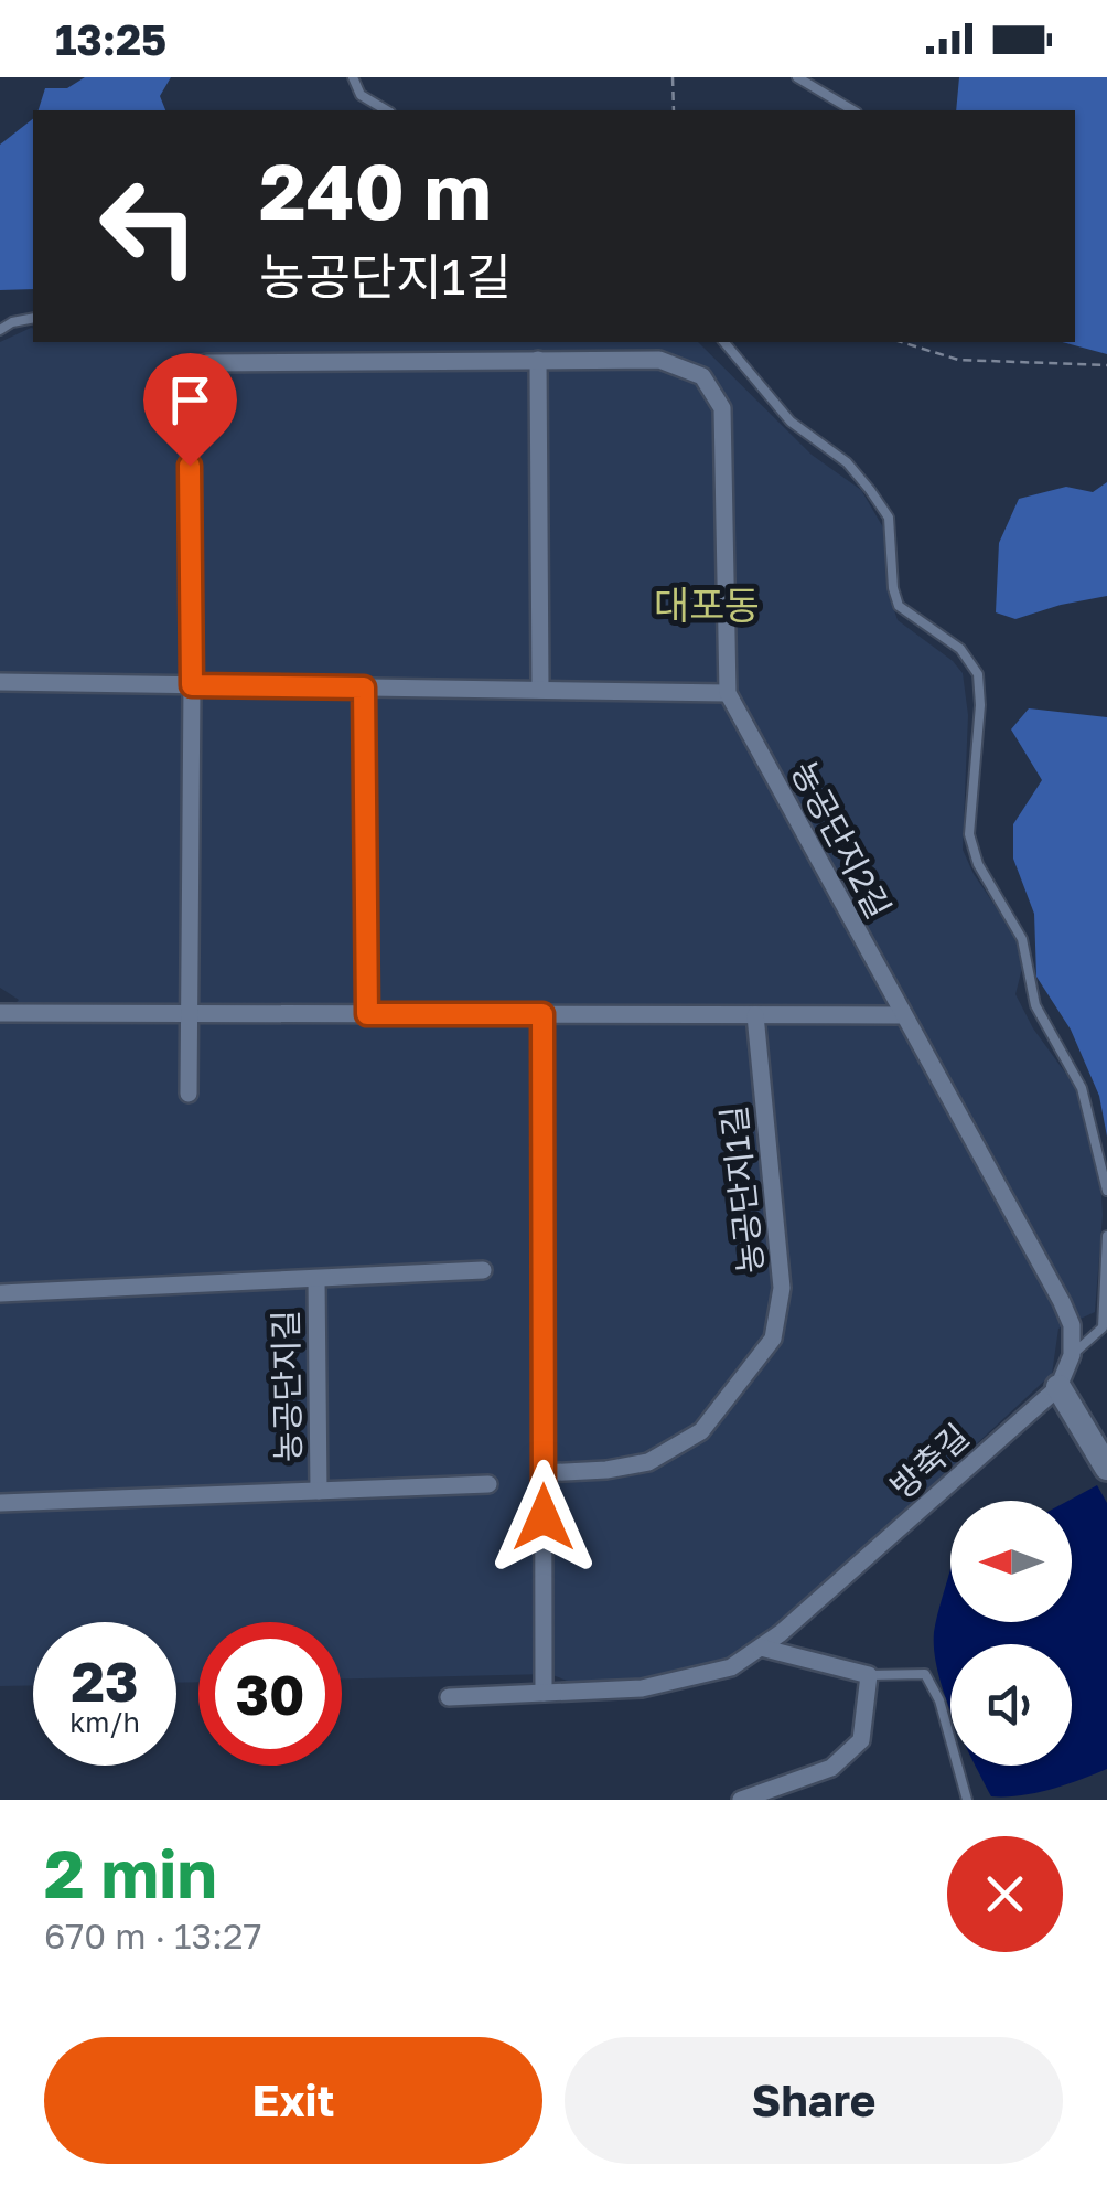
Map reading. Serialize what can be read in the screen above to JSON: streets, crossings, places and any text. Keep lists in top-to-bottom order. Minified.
{"streets":{"street":["농공단지2길","농공단지1길","농공단지길","방축길"]},"districts":["대포동"],"north":"left","page":{"status":"13:25","turn":["240 m","농공단지1길"],"speed":"23 km/h","limit":"30","heading":["2 min","670 m · 13:27"],"buttons":["Exit","Share"]}}
